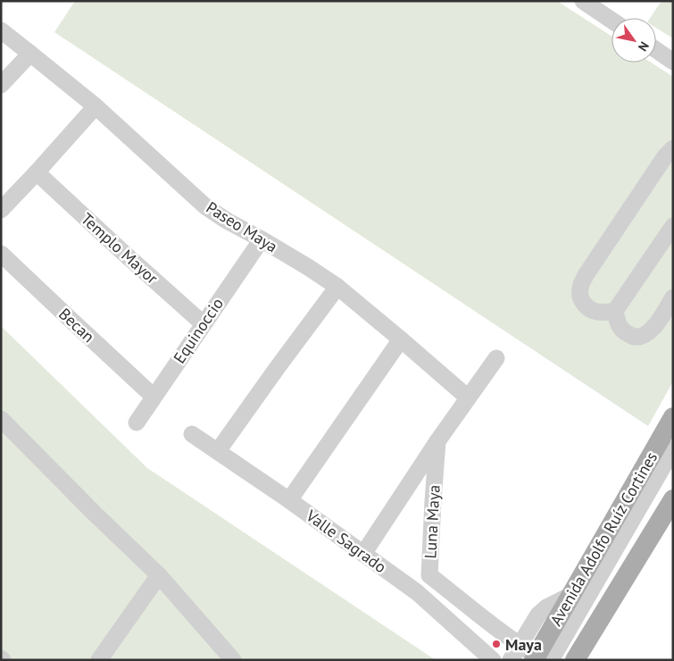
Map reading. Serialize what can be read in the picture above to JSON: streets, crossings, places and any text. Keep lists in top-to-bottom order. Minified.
{"streets":{"main road":["Avenida Adolfo Ruíz Cortines"],"street":["Paseo Maya","Templo Mayor","Becan","Equinoccio","Luna Maya","Valle Sagrado"]},"crossings":[["Paseo Maya","Equinoccio"],["Paseo Maya","Luna Maya"],["Templo Mayor","Equinoccio"],["Becan","Equinoccio"],["Luna Maya","Avenida Adolfo Ruíz Cortines"],["Luna Maya","Valle Sagrado"]],"places":["Maya"],"north":"bottom right"}
